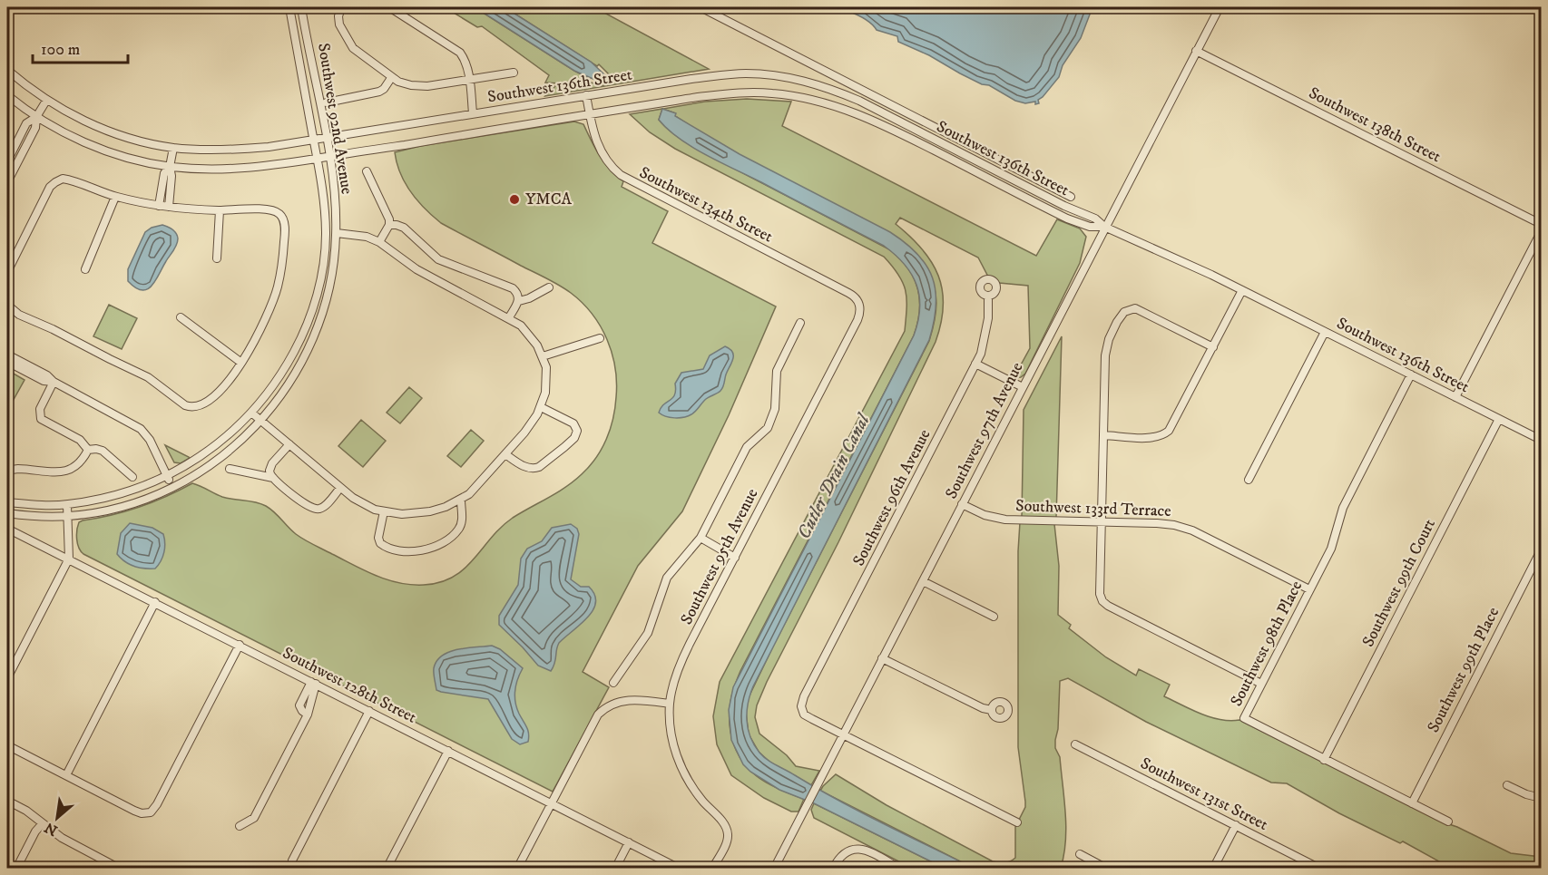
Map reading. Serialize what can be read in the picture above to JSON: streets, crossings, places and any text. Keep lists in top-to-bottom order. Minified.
{"streets":{"street":["Southwest 136th Street","Southwest 92nd Avenue","Southwest 138th Street","Southwest 134th Street","Southwest 97th Avenue","Southwest 96th Avenue","Southwest 133rd Terrace","Southwest 95th Avenue","Southwest 99th Court","Southwest 98th Place","Southwest 99th Place","Southwest 128th Street","Southwest 131st Street"]},"crossings":[["Southwest 136th Street","Southwest 92nd Avenue"],["Southwest 136th Street","Southwest 134th Street"],["Southwest 136th Street","Southwest 97th Avenue"],["Southwest 136th Street","Southwest 99th Court"],["Southwest 136th Street","Southwest 98th Place"],["Southwest 138th Street","Southwest 97th Avenue"],["Southwest 134th Street","Southwest 95th Avenue"],["Southwest 97th Avenue","Southwest 96th Avenue"],["Southwest 97th Avenue","Southwest 133rd Terrace"],["Southwest 133rd Terrace","Southwest 98th Place"],["Southwest 99th Court","Southwest 98th Place"],["Southwest 98th Place","Southwest 99th Place"]],"water":["Cutler Drain Canal"],"places":["YMCA"],"scale_bar":"100 m","north":"bottom left"}
